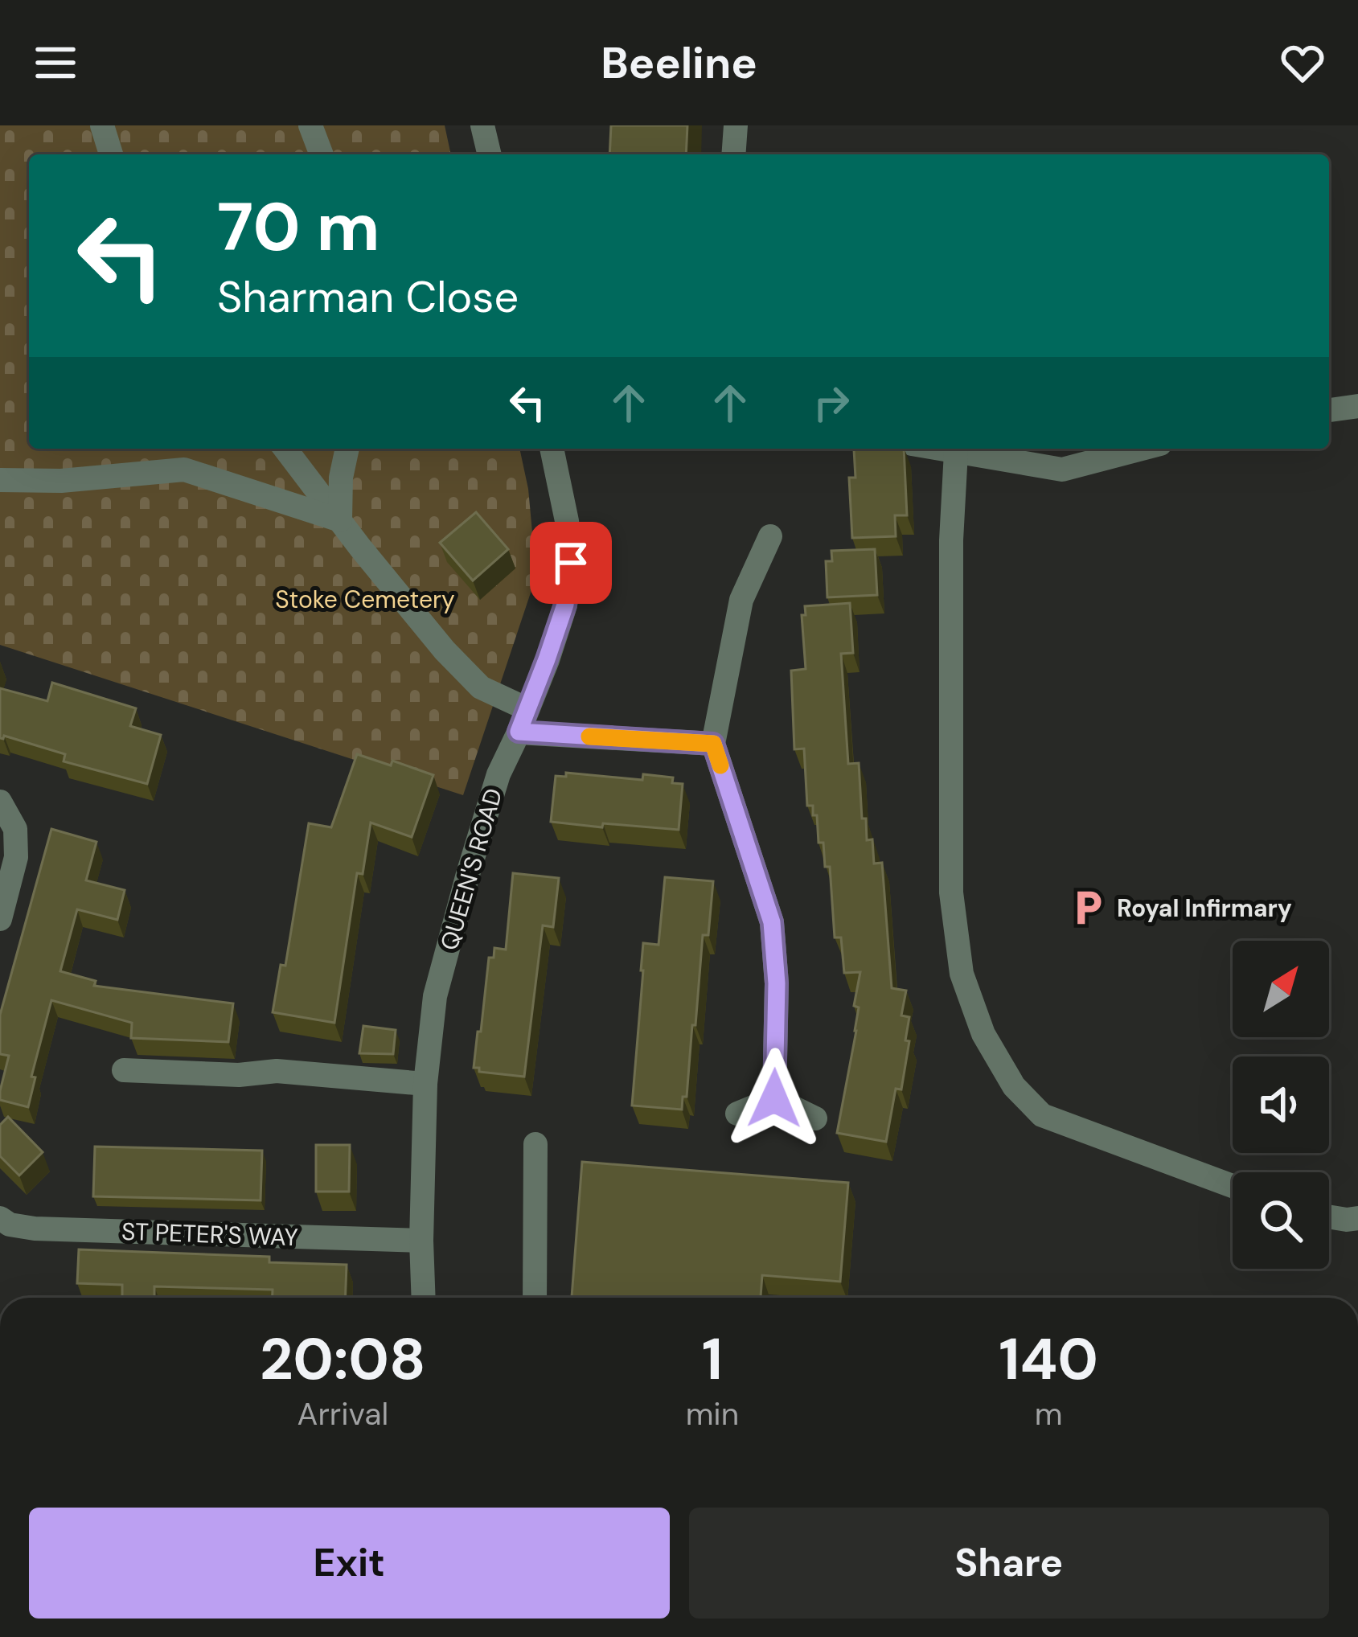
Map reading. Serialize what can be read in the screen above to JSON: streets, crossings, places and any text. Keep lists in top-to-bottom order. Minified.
{"streets":{"street":["QUEEN'S ROAD","ST PETER'S WAY"]},"crossings":[["QUEEN'S ROAD","ST PETER'S WAY"]],"parks":["Stoke Cemetery"],"places":{"parking":["Royal Infirmary"]},"north":"top right","page":{"header":"Beeline","turn":["70 m","Sharman Close"],"eta":["20:08","Arrival","1","min","140","m"],"buttons":["Exit","Share"]}}
